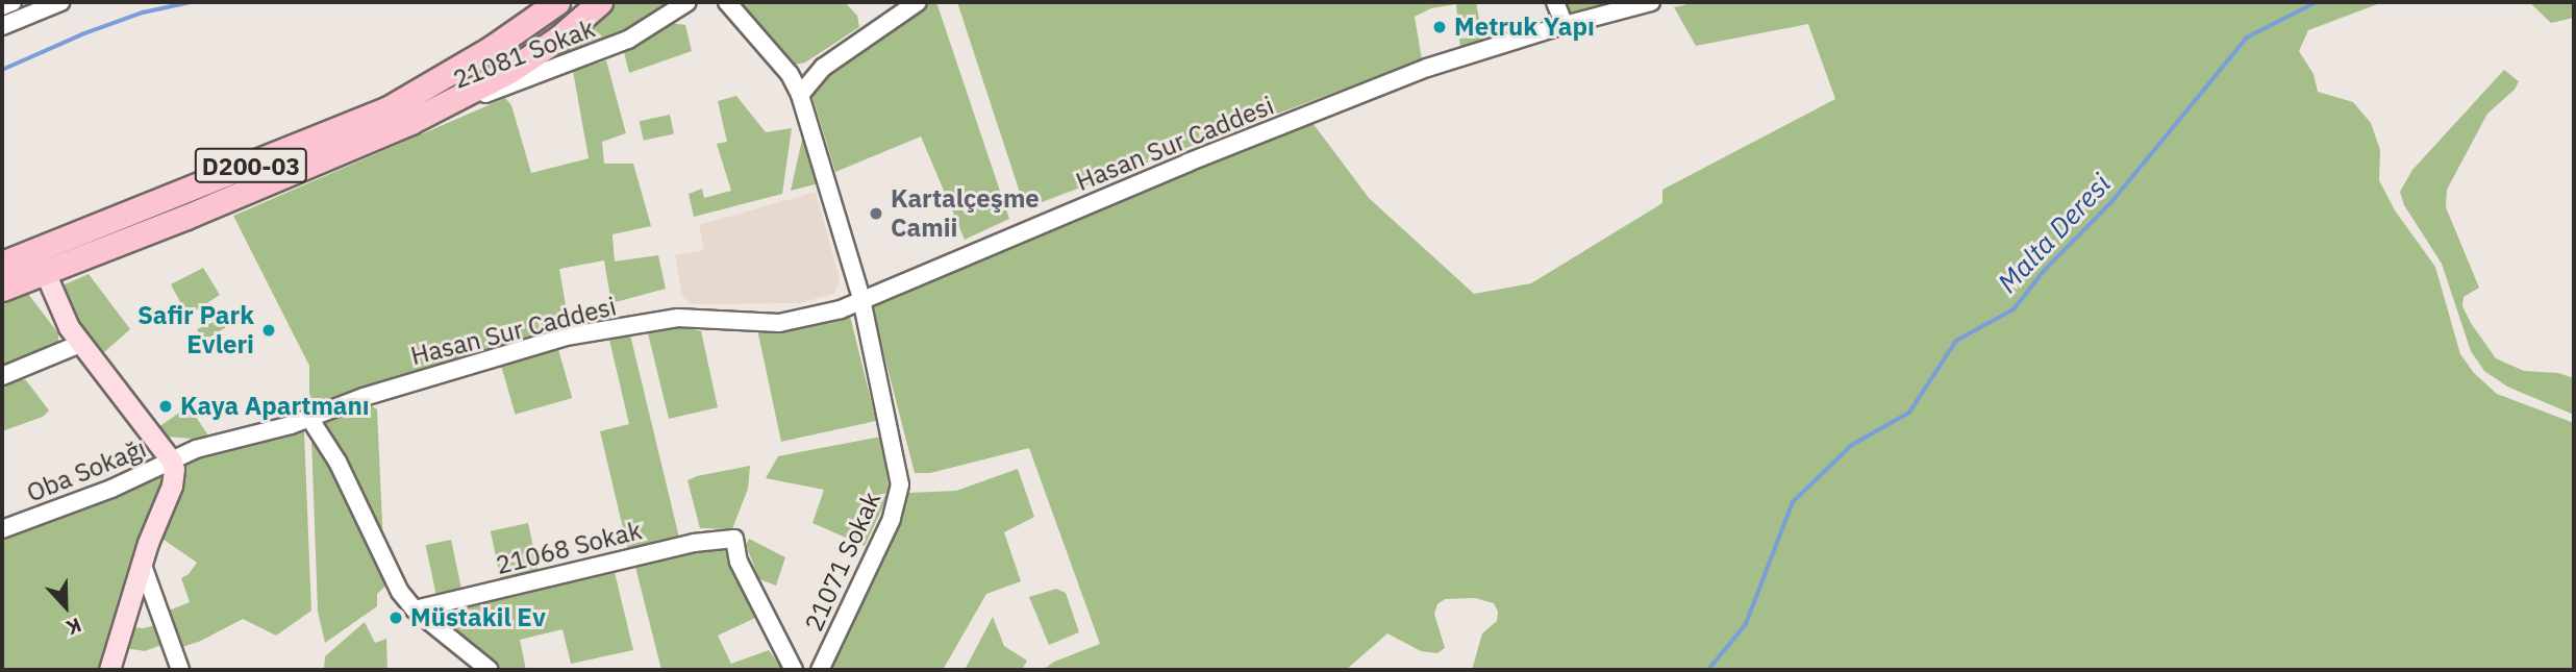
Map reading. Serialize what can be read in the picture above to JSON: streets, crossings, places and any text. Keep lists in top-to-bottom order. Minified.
{"streets":{"highway":["D200-03"],"street":["21081 Sokak","Hasan Sur Caddesi","Oba Sokağı","21068 Sokak","21071 Sokak"]},"crossings":[["21081 Sokak","D200-03"],["Hasan Sur Caddesi","Oba Sokağı"],["Hasan Sur Caddesi","21071 Sokak"]],"water":["Malta Deresi"],"places":["Metruk Yapı","Kartalçeşme Camii","Safir Park Evleri","Kaya Apartmanı","Müstakil Ev"],"north":"bottom"}
